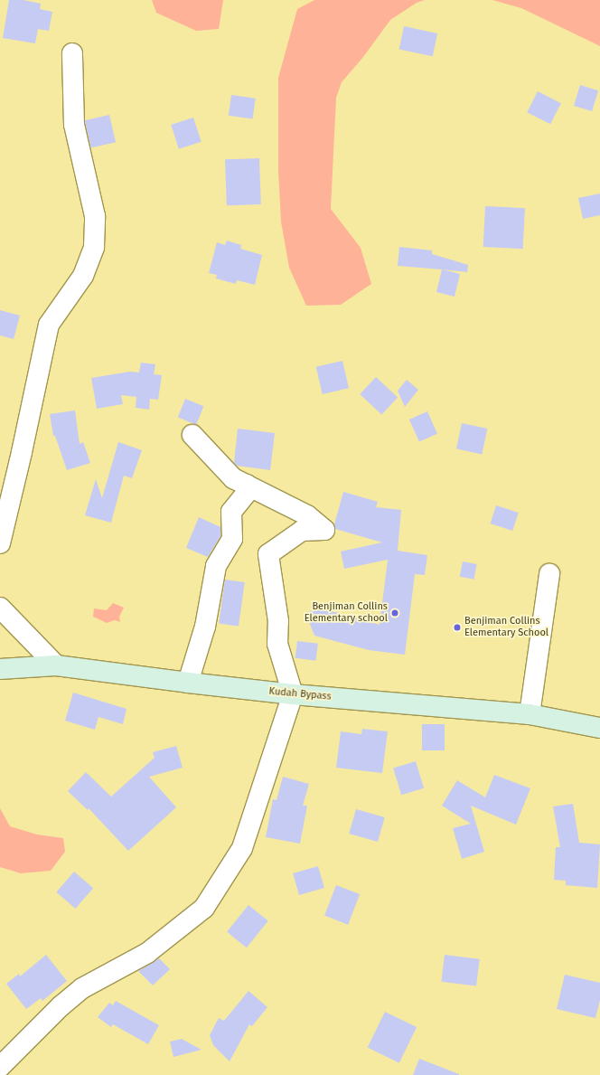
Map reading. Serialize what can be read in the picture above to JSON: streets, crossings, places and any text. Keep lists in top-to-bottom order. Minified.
{"streets":{"street":["Kudah Bypass"]},"places":["Benjiman Collins Elementary school","Benjiman Collins Elementary School"]}
